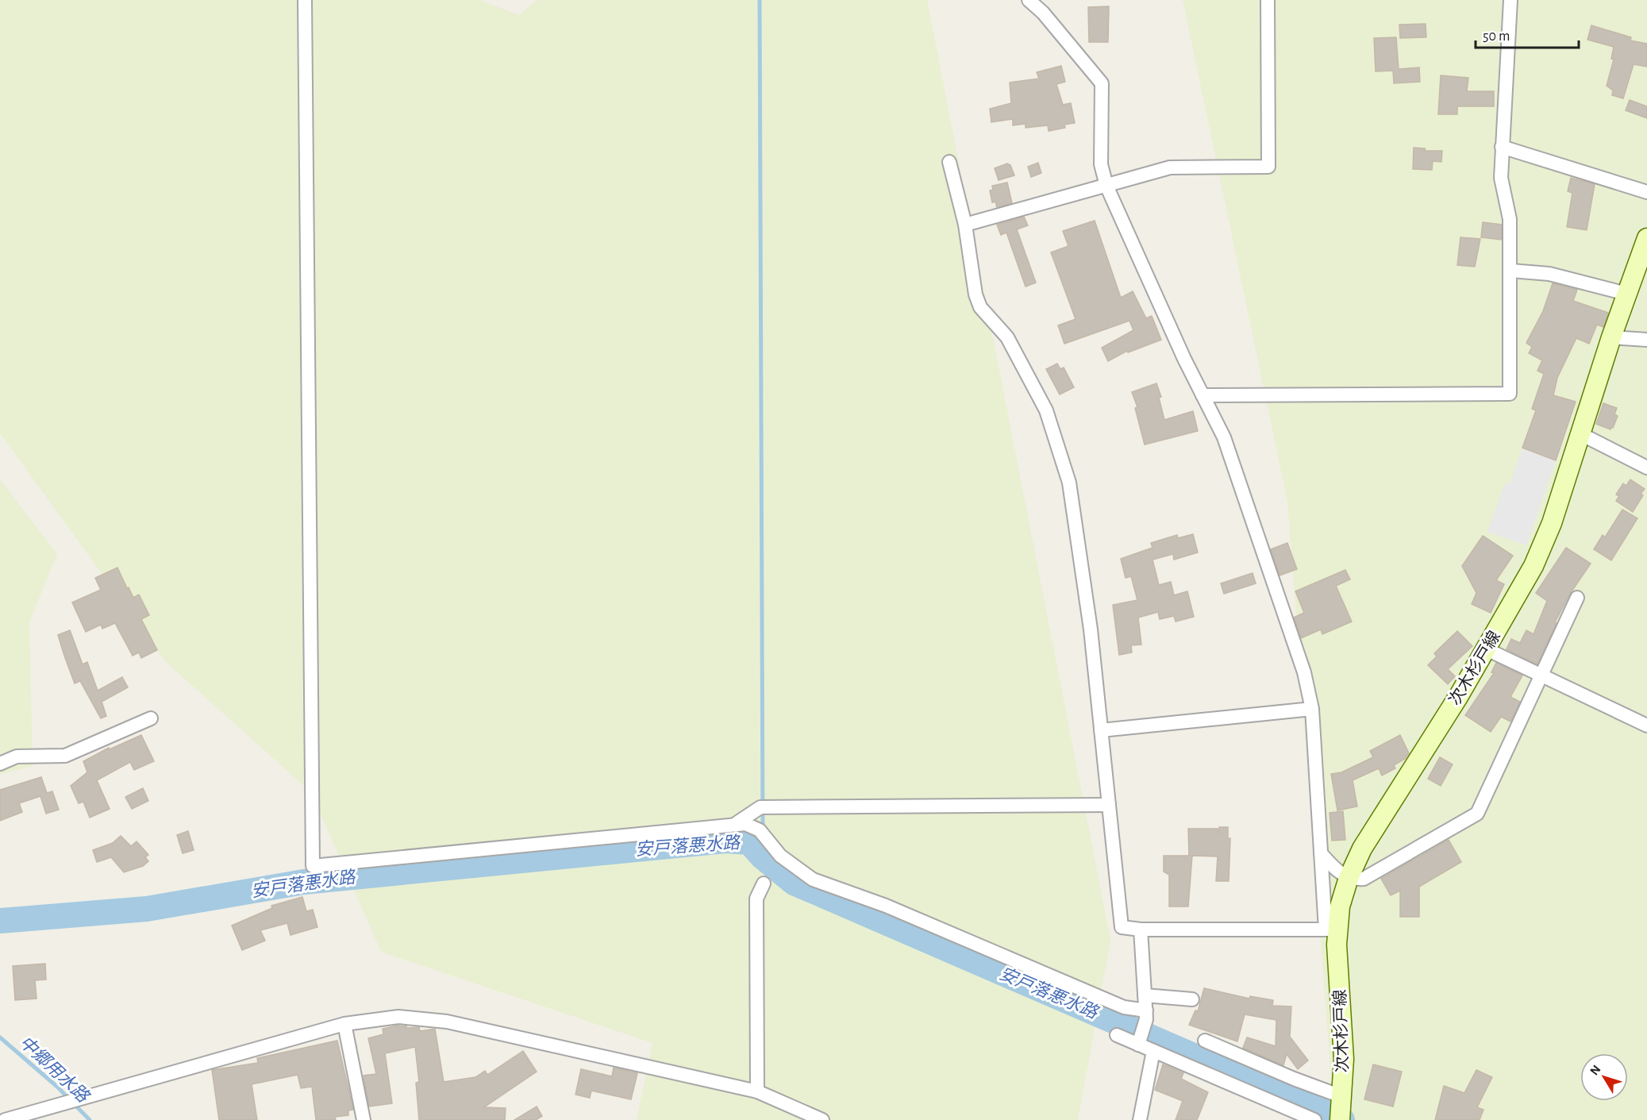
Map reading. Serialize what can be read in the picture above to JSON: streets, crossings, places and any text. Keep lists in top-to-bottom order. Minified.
{"streets":{"main road":["次木杉戸線"]},"water":["安戸落悪水路","中郷用水路"],"scale_bar":"50 m","north":"top left"}
